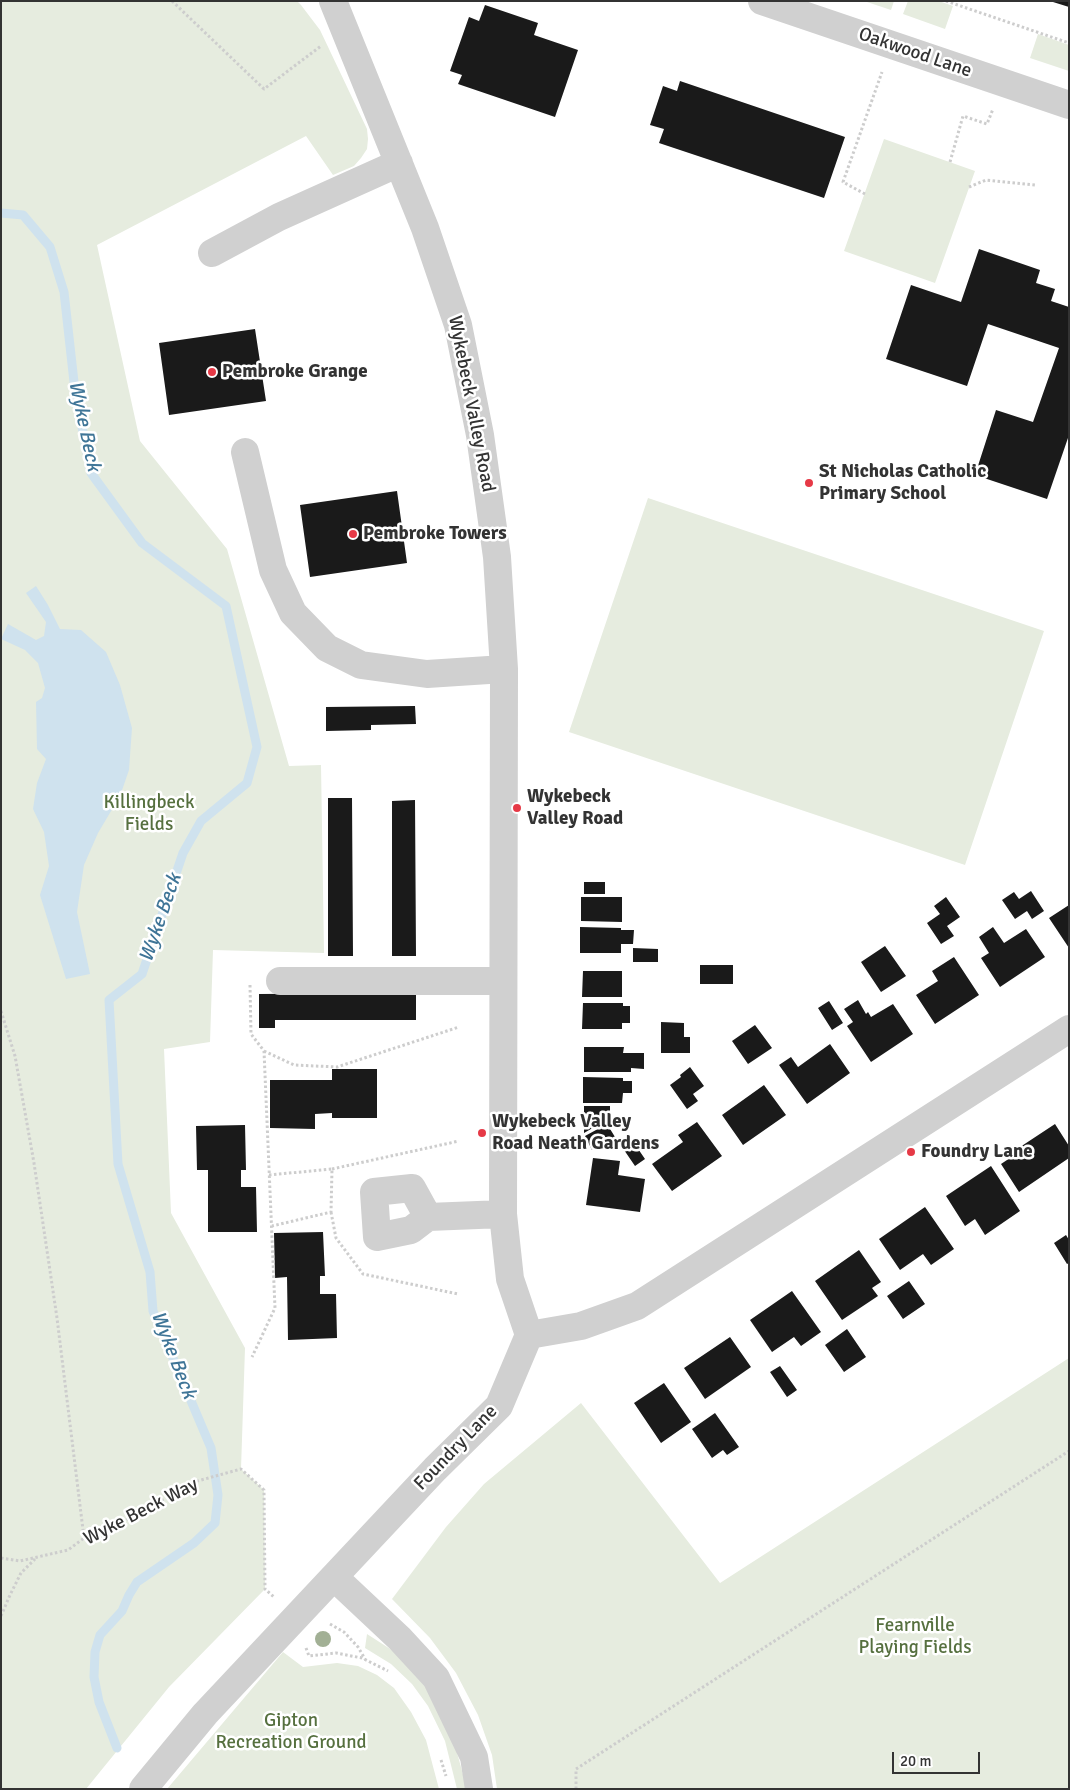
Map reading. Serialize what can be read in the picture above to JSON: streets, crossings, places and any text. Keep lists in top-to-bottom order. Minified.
{"streets":{"street":["Oakwood Lane","Wykebeck Valley Road","Foundry Lane"],"path":["Wyke Beck Way"]},"crossings":[["Wykebeck Valley Road","Foundry Lane"],["Foundry Lane","Wyke Beck Way"]],"water":["Wyke Beck"],"parks":["Killingbeck Fields","Fearnville Playing Fields","Gipton Recreation Ground"],"places":["Pembroke Grange","St Nicholas Catholic Primary School","Pembroke Towers","Wykebeck Valley Road","Wykebeck Valley Road Neath Gardens","Foundry Lane"],"scale_bar":"20 m"}
